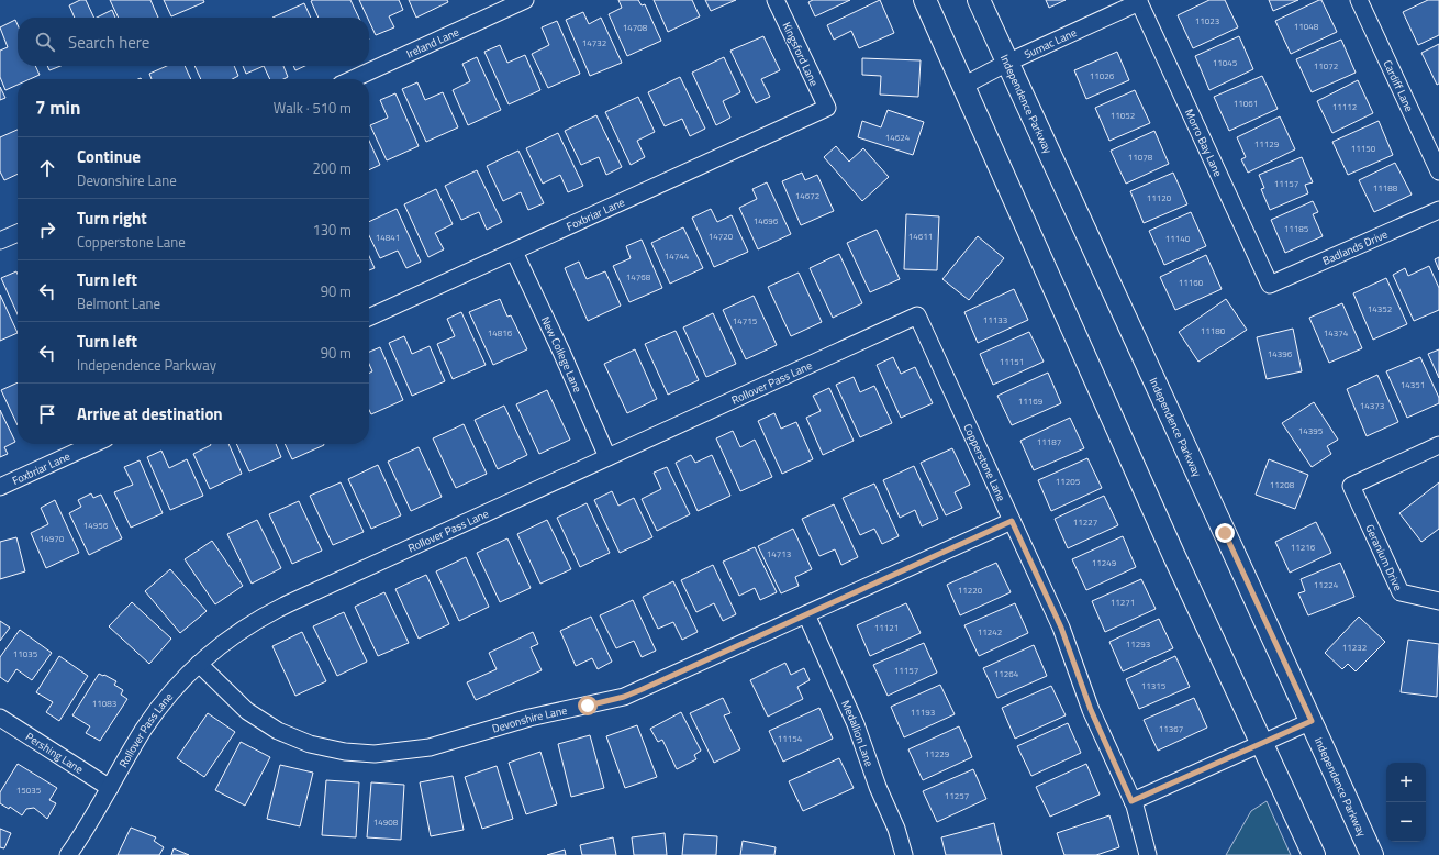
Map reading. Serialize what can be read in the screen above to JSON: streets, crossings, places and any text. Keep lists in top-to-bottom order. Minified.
{"streets":{"main road":["Independence Parkway"],"street":["Ireland Lane","Sumac Lane","Kingsford Lane","Cardiff Lane","Morro Bay Lane","Foxbriar Lane","Badlands Drive","New College Lane","Rollover Pass Lane","Copperstone Lane","Geranium Drive","Devonshire Lane","Medallion Lane","Pershing Lane"]},"crossings":[["Sumac Lane","Independence Parkway"],["Sumac Lane","Morro Bay Lane"],["Kingsford Lane","Foxbriar Lane"],["Morro Bay Lane","Badlands Drive"],["Foxbriar Lane","New College Lane"],["New College Lane","Rollover Pass Lane"],["Rollover Pass Lane","Copperstone Lane"],["Rollover Pass Lane","Devonshire Lane"],["Rollover Pass Lane","Pershing Lane"],["Copperstone Lane","Devonshire Lane"],["Devonshire Lane","Medallion Lane"]],"house_numbers":["11023","11048","14708","14732","11045","11072","11026","11061","11112","11052","14624","11129","11150","11078","11157","11188","14672","11120","14696","11185","14720","14611","14841","11140","14744","14768","11160","14352","11133","14715","11180","14816","14374","14396","11151","14351","11169","14373","14395","11187","11205","11208","11227","14956","14970","11216","14713","11249","11224","11220","11271","11121","11242","11293","11232","11035","11157","11264","11315","11083","11193","11367","11154","11229","15035","11257","14908"],"page":{"search":"Search here","heading":["7 min","Walk · 510 m"],"list":[["Continue","Devonshire Lane","200 m"],["Turn right","Copperstone Lane","130 m"],["Turn left","Belmont Lane","90 m"],["Turn left","Independence Parkway","90 m"],"Arrive at destination"],"map_buttons":["+","−"]}}
